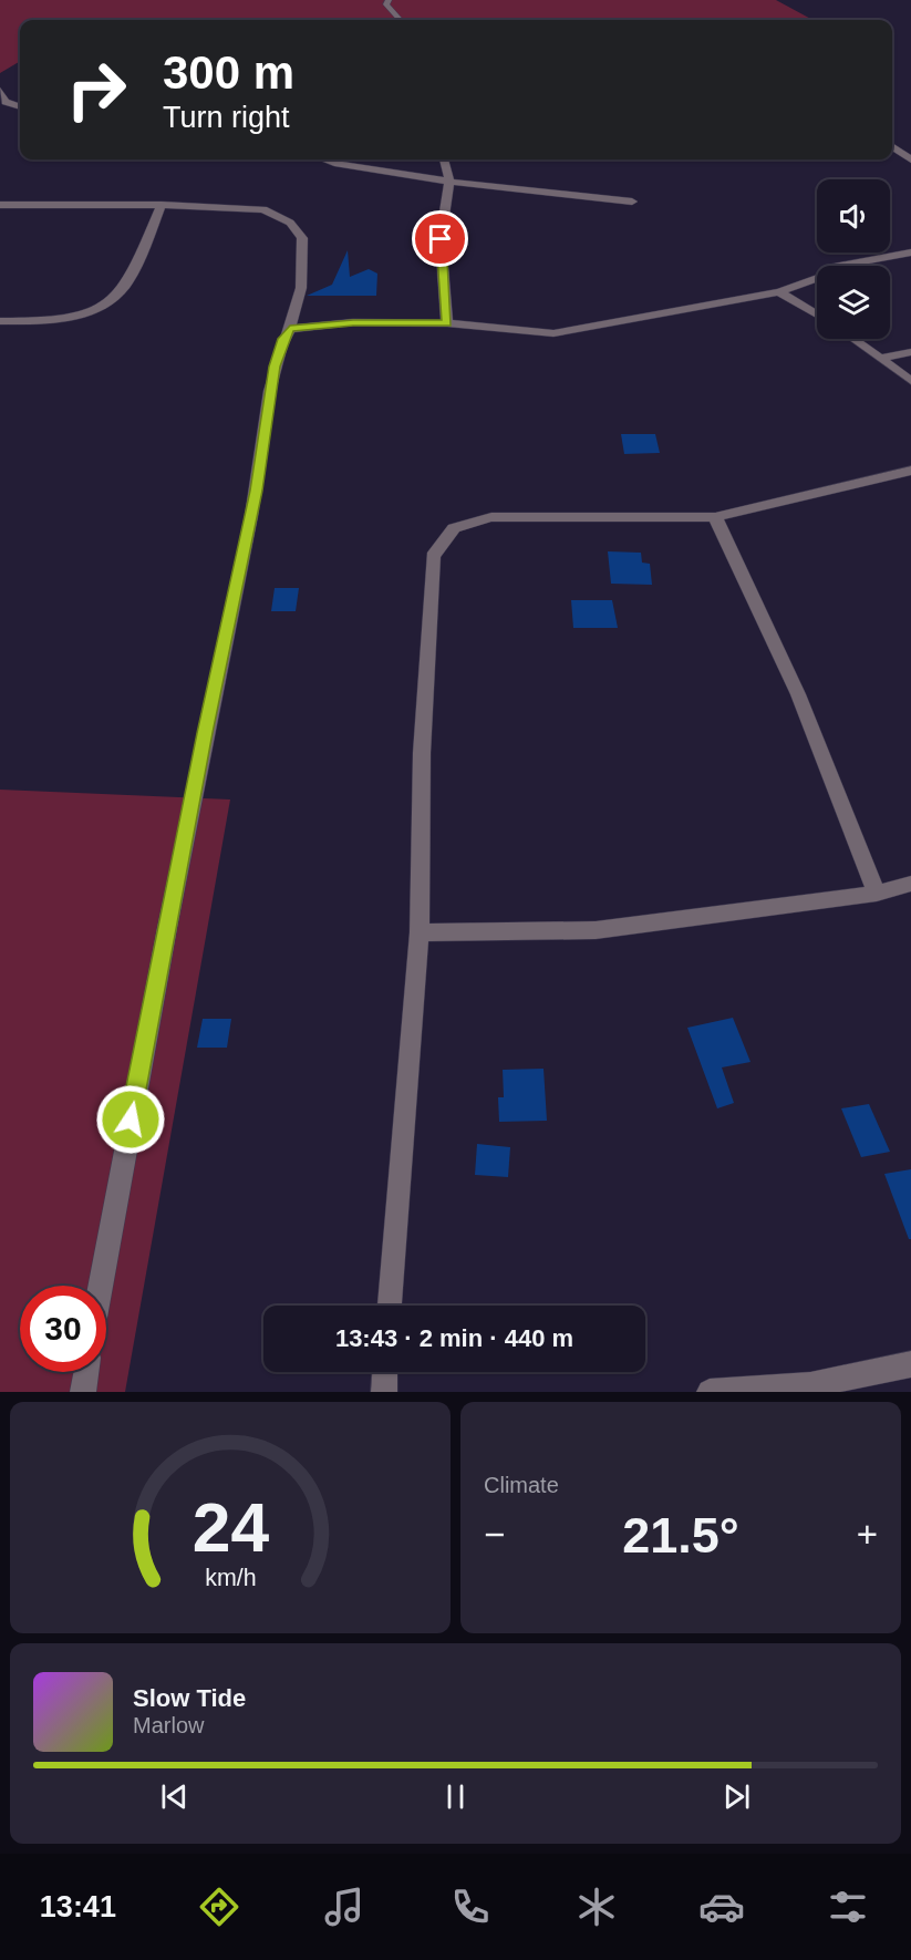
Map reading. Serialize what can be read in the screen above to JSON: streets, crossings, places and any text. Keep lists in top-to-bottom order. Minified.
{"page":{"turn":["300 m","Turn right"],"limit":"30","trip":"13:43 · 2 min · 440 m","tile":"Climate","heat":["−","21.5°","+"],"song":["Slow Tide","Marlow"],"tabs":"13:41","gauge":["24","km/h"]}}
